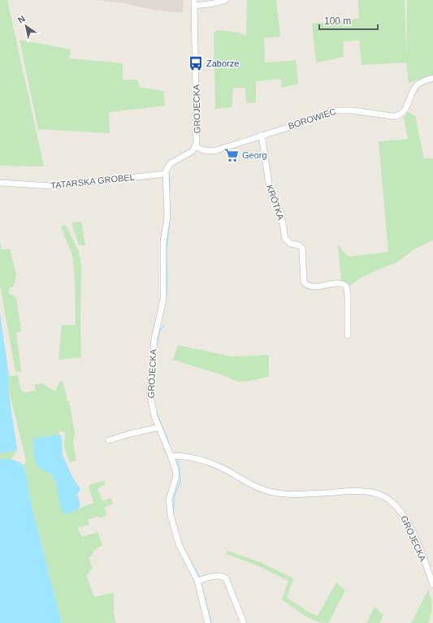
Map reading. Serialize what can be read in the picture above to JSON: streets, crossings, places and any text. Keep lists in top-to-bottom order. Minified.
{"streets":{"street":["GROJECKA","BOROWIEC","TATARSKA GROBEL","KRÓTKA"]},"crossings":[["GROJECKA","BOROWIEC"],["GROJECKA","TATARSKA GROBEL"],["BOROWIEC","KRÓTKA"]],"places":{"bus stop":["Zaborze"],"supermarket":["Georg"]},"scale_bar":"100 m","north":"top left"}
